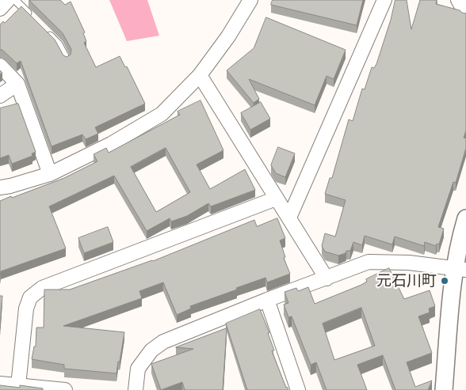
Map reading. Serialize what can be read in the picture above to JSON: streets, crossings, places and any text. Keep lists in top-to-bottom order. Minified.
{"places":["元石川町"]}
